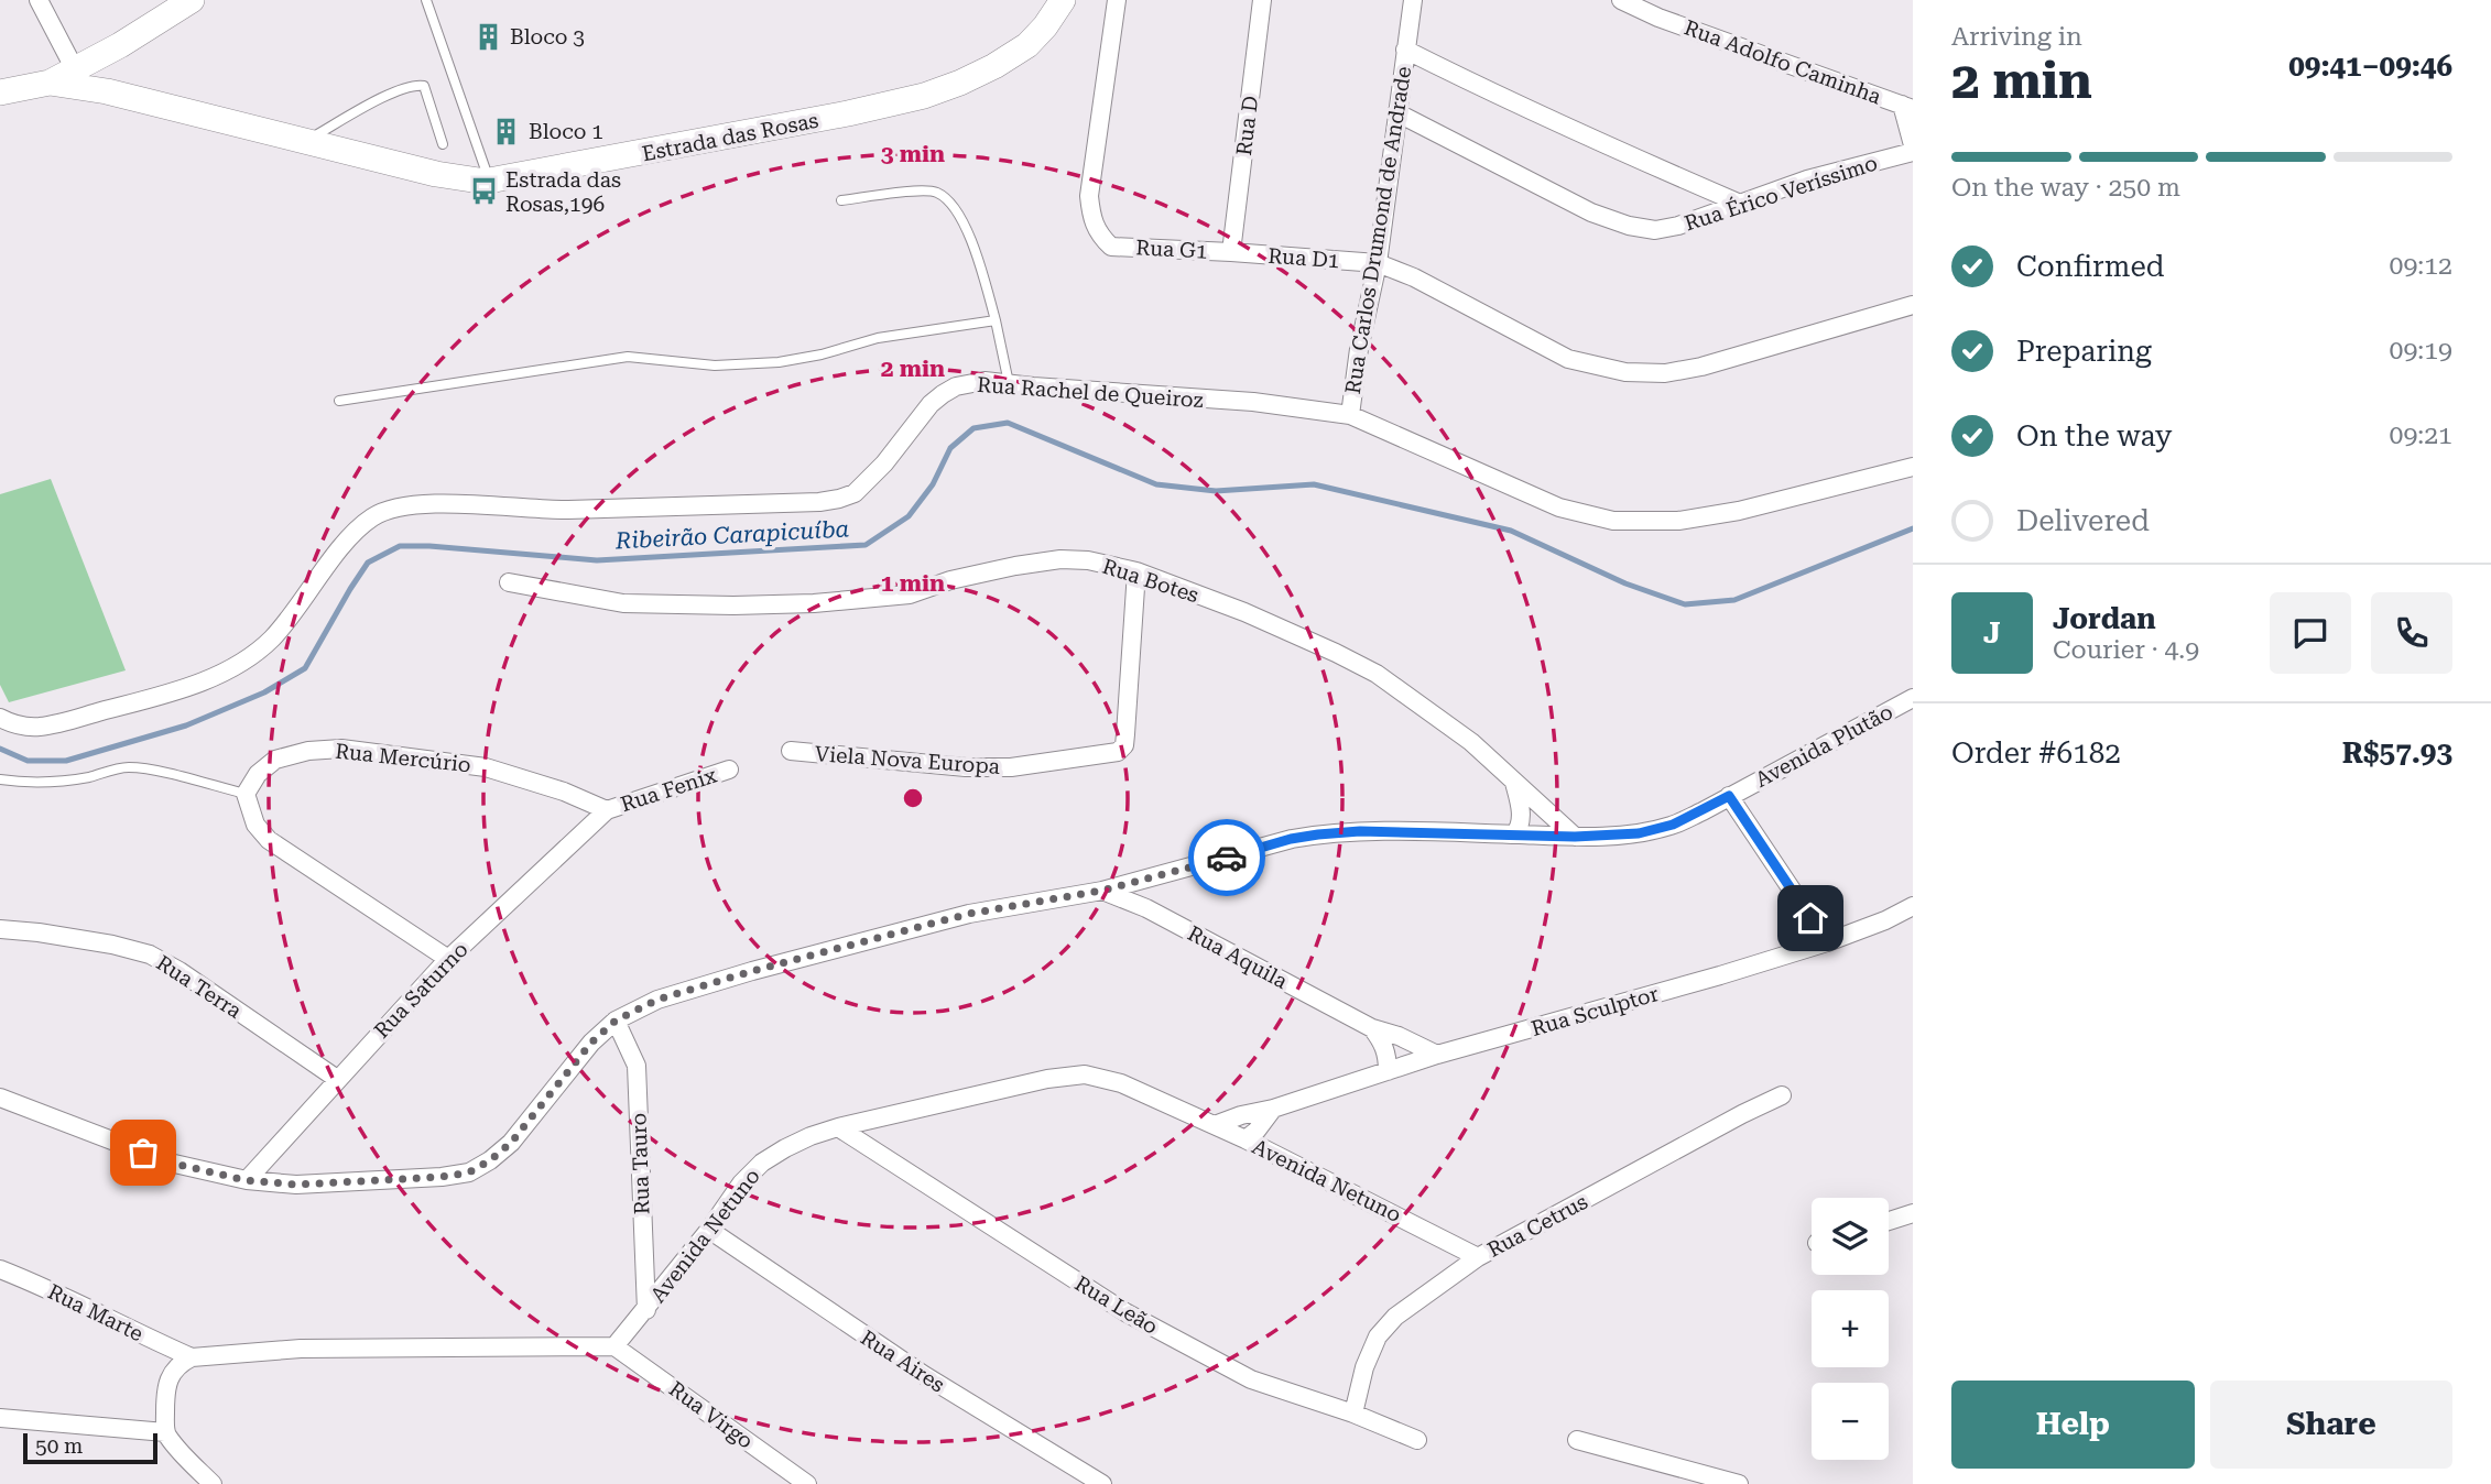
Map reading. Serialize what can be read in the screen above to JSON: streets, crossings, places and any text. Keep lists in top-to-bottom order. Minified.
{"streets":{"main road":["Estrada das Rosas"],"street":["Rua Adolfo Caminha","Rua D","Rua Érico Veríssimo","Rua Carlos Drumond de Andrade","Rua G1","Rua D1","Rua Rachel de Queiroz","Rua Botes","Avenida Plutão","Rua Mercúrio","Viela Nova Europa","Rua Fenix","Rua Aquila","Rua Terra","Rua Saturno","Rua Sculptor","Rua Tauro","Avenida Netuno","Rua Cetrus","Rua Leão","Rua Marte","Rua Aires","Rua Virgo"]},"crossings":[["Rua D","Rua G1"],["Rua D","Rua D1"],["Rua Érico Veríssimo","Rua Carlos Drumond de Andrade"],["Rua Carlos Drumond de Andrade","Rua D1"],["Rua Carlos Drumond de Andrade","Rua Rachel de Queiroz"],["Rua G1","Rua D1"],["Rua Botes","Avenida Plutão"],["Rua Botes","Viela Nova Europa"],["Avenida Plutão","Rua Aquila"],["Avenida Plutão","Rua Saturno"],["Avenida Plutão","Rua Tauro"],["Rua Mercúrio","Rua Fenix"],["Rua Mercúrio","Rua Saturno"],["Rua Fenix","Rua Saturno"],["Rua Aquila","Rua Sculptor"],["Rua Terra","Rua Saturno"],["Rua Sculptor","Avenida Netuno"],["Rua Tauro","Avenida Netuno"],["Avenida Netuno","Rua Cetrus"],["Avenida Netuno","Rua Leão"],["Avenida Netuno","Rua Aires"],["Avenida Netuno","Rua Virgo"],["Rua Cetrus","Rua Leão"]],"water":["Ribeirão Carapicuíba"],"places":{"building":["Bloco 3","Bloco 1"],"bus stop":["Estrada das Rosas,196"]},"scale_bar":"50 m","page":{"heading":["2 min","Arriving in","09:41–09:46"],"panel":["Jordan","Courier · 4.9","Order #6182","R$57.93"],"bar":"On the way · 250 m","list":[["Confirmed","09:12"],["Preparing","09:19"],["On the way","09:21"],"Delivered"],"round":"J","map_buttons":["+","−"],"buttons":["Help","Share"],"scale":"50 m"},"rings":["3 min","2 min","1 min"]}
